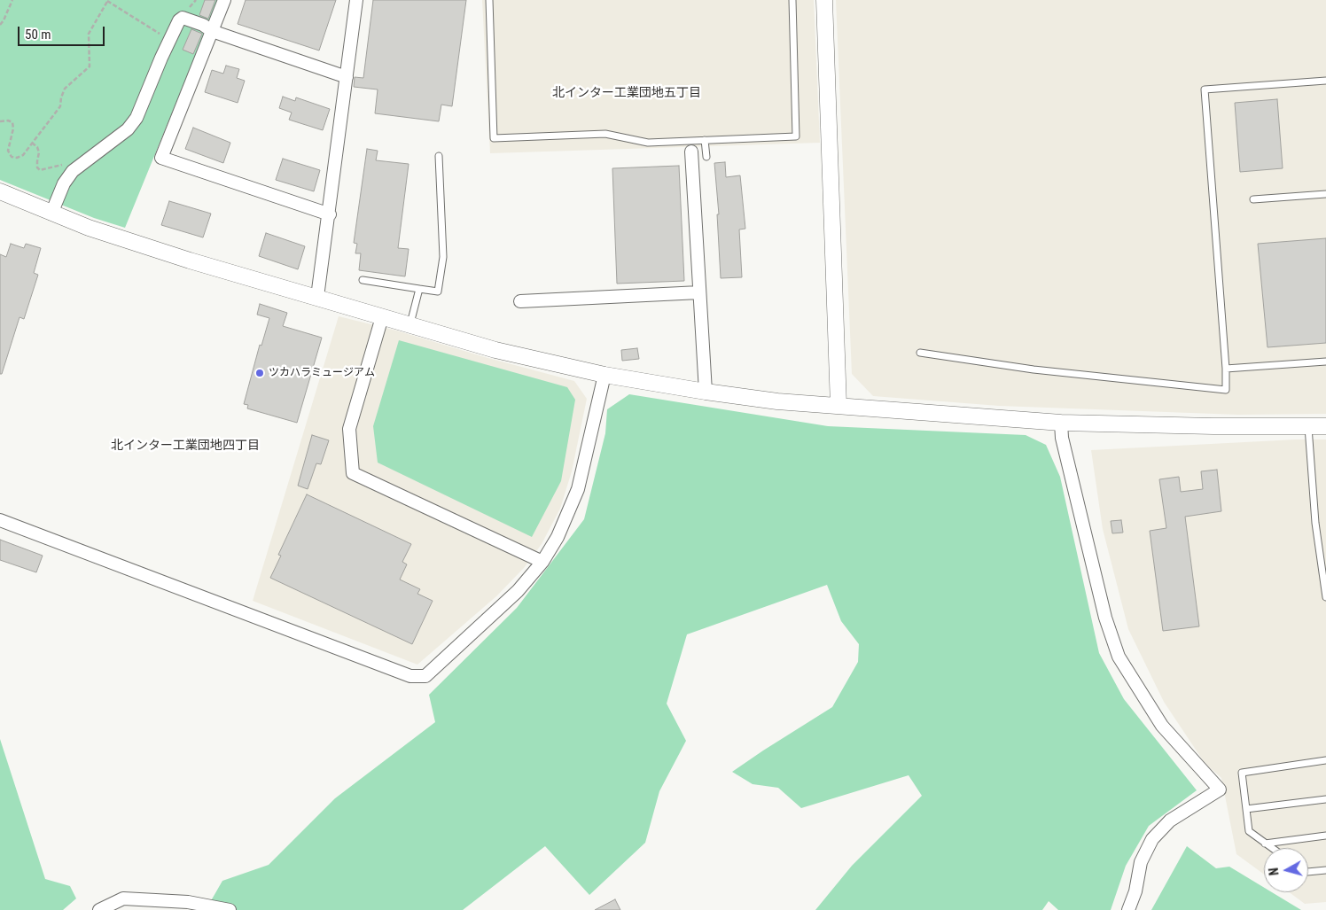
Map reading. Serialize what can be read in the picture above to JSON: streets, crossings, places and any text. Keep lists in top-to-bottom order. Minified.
{"districts":["北インター工業団地五丁目","北インター工業団地四丁目"],"places":["ツカハラミュージアム"],"scale_bar":"50 m","north":"left"}
